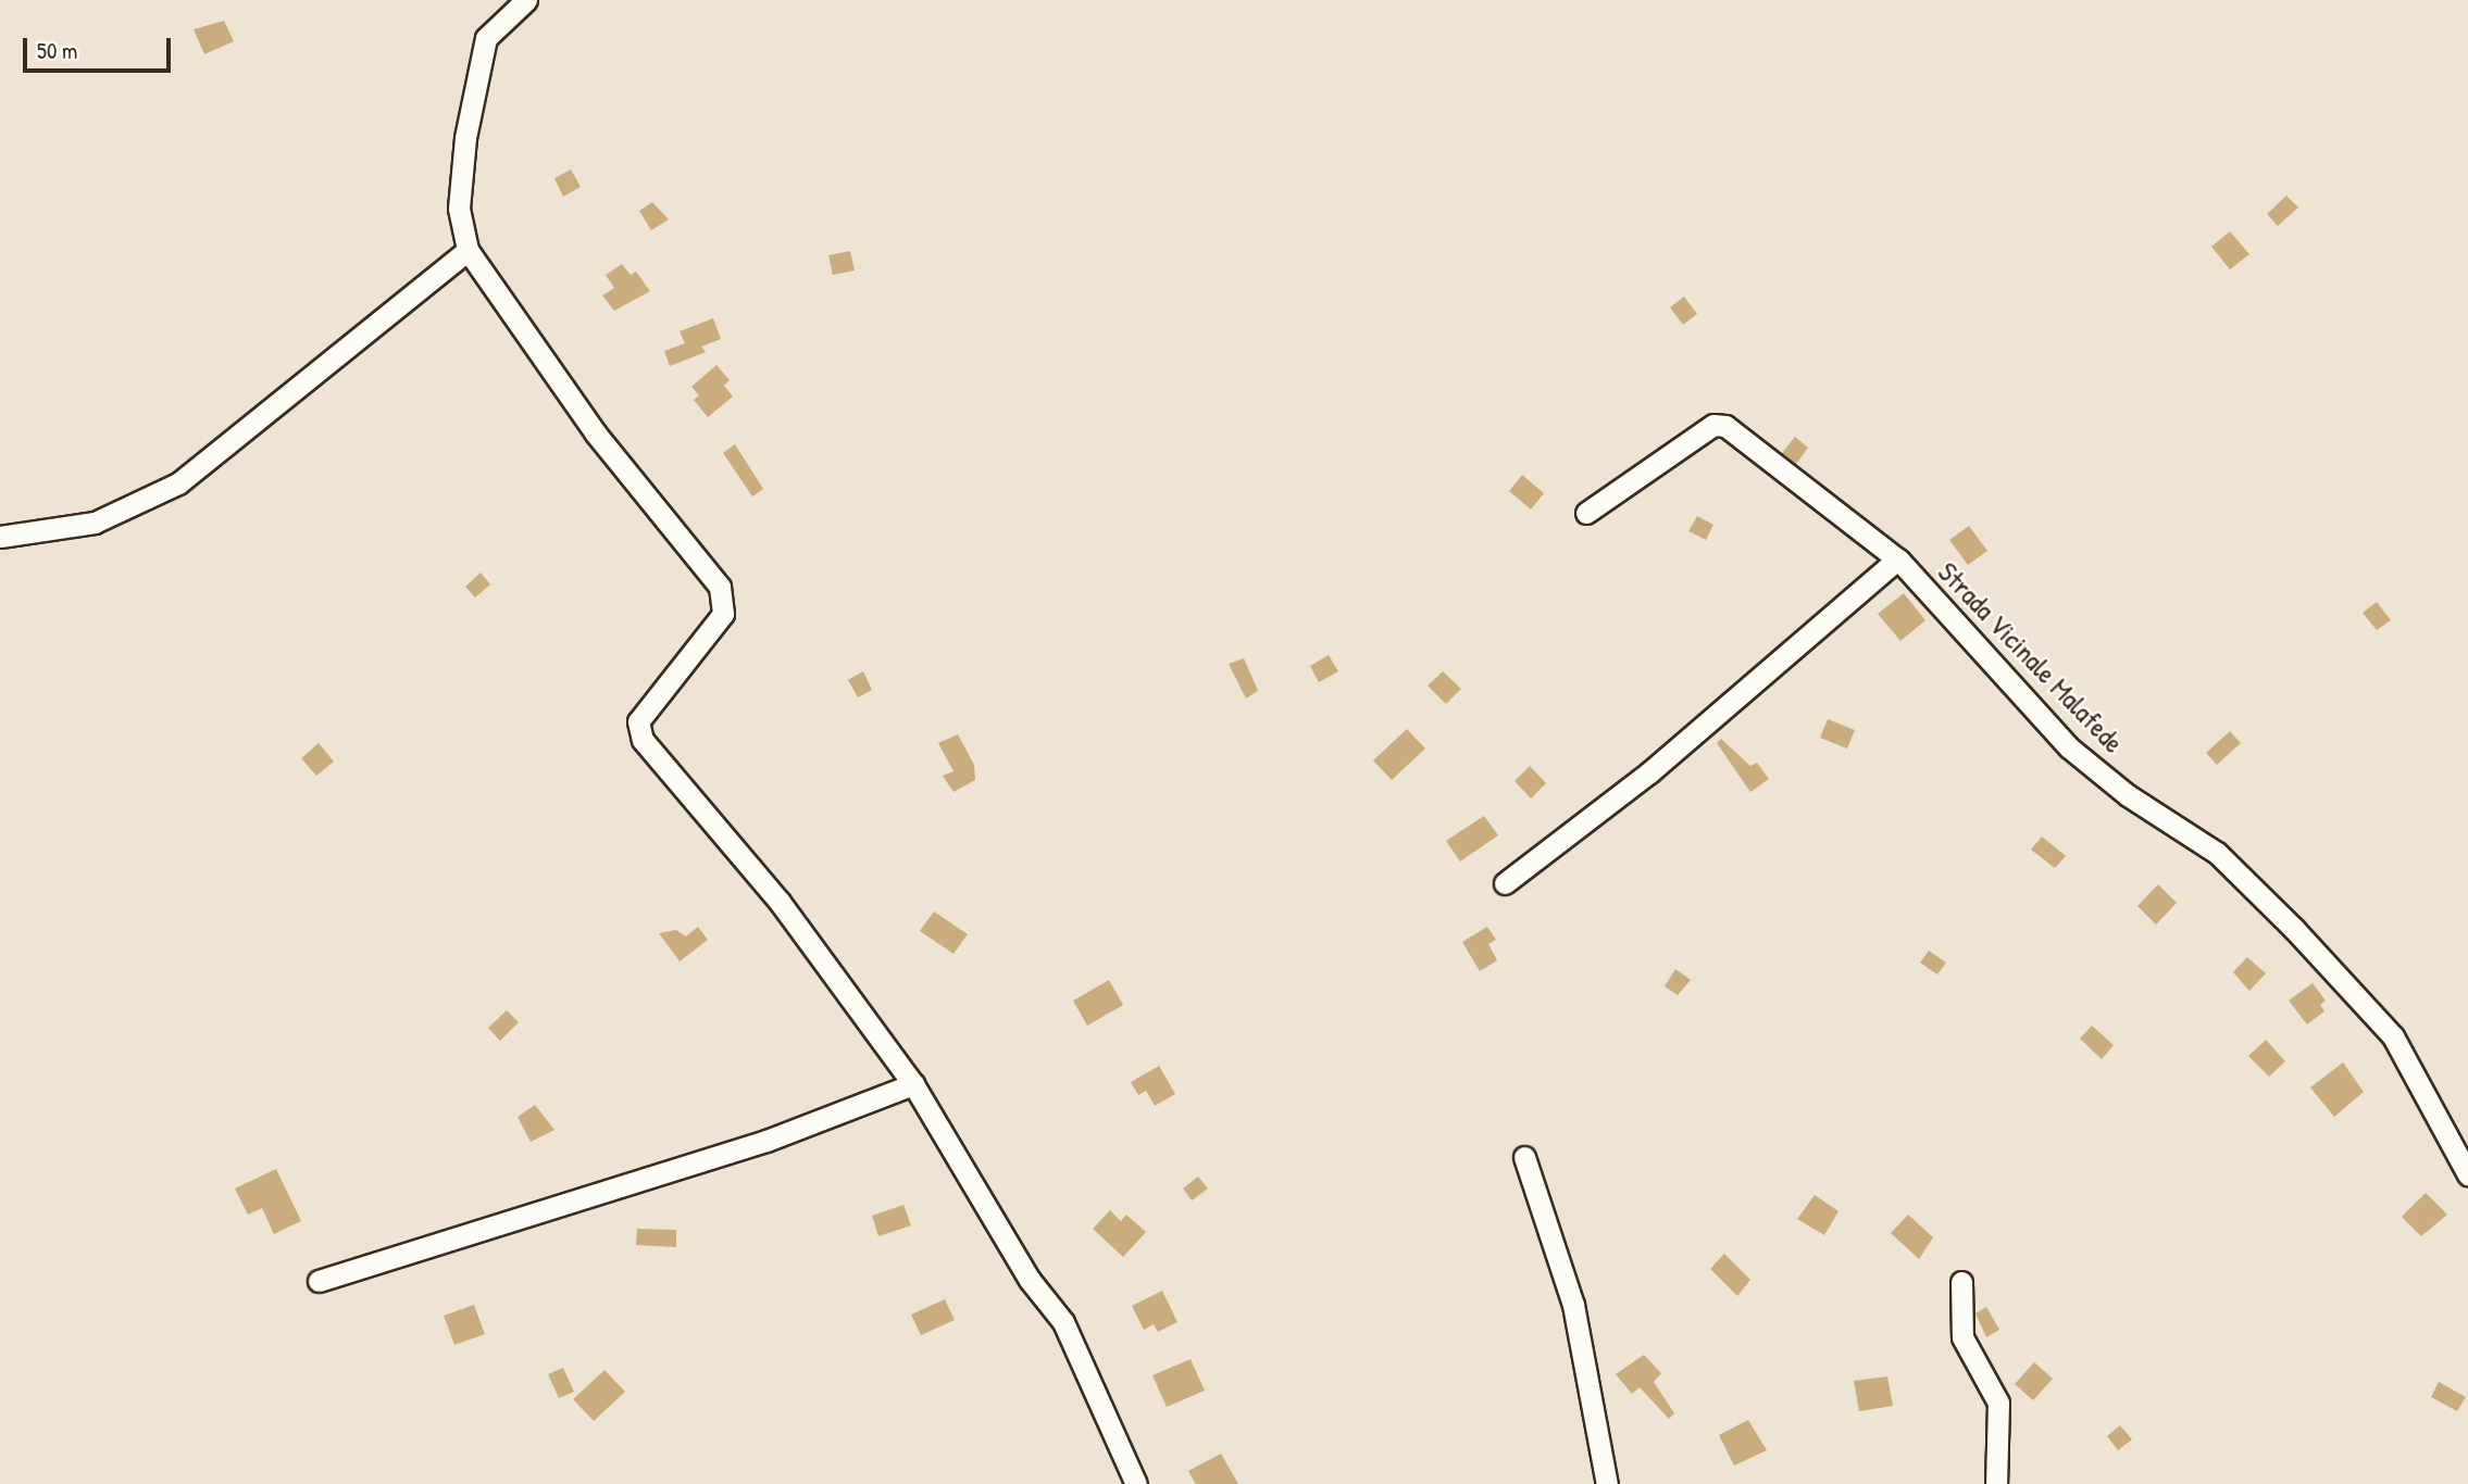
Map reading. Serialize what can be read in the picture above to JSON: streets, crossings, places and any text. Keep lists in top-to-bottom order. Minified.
{"streets":{"street":["Strada Vicinale Malafede"]},"scale_bar":"50 m"}
